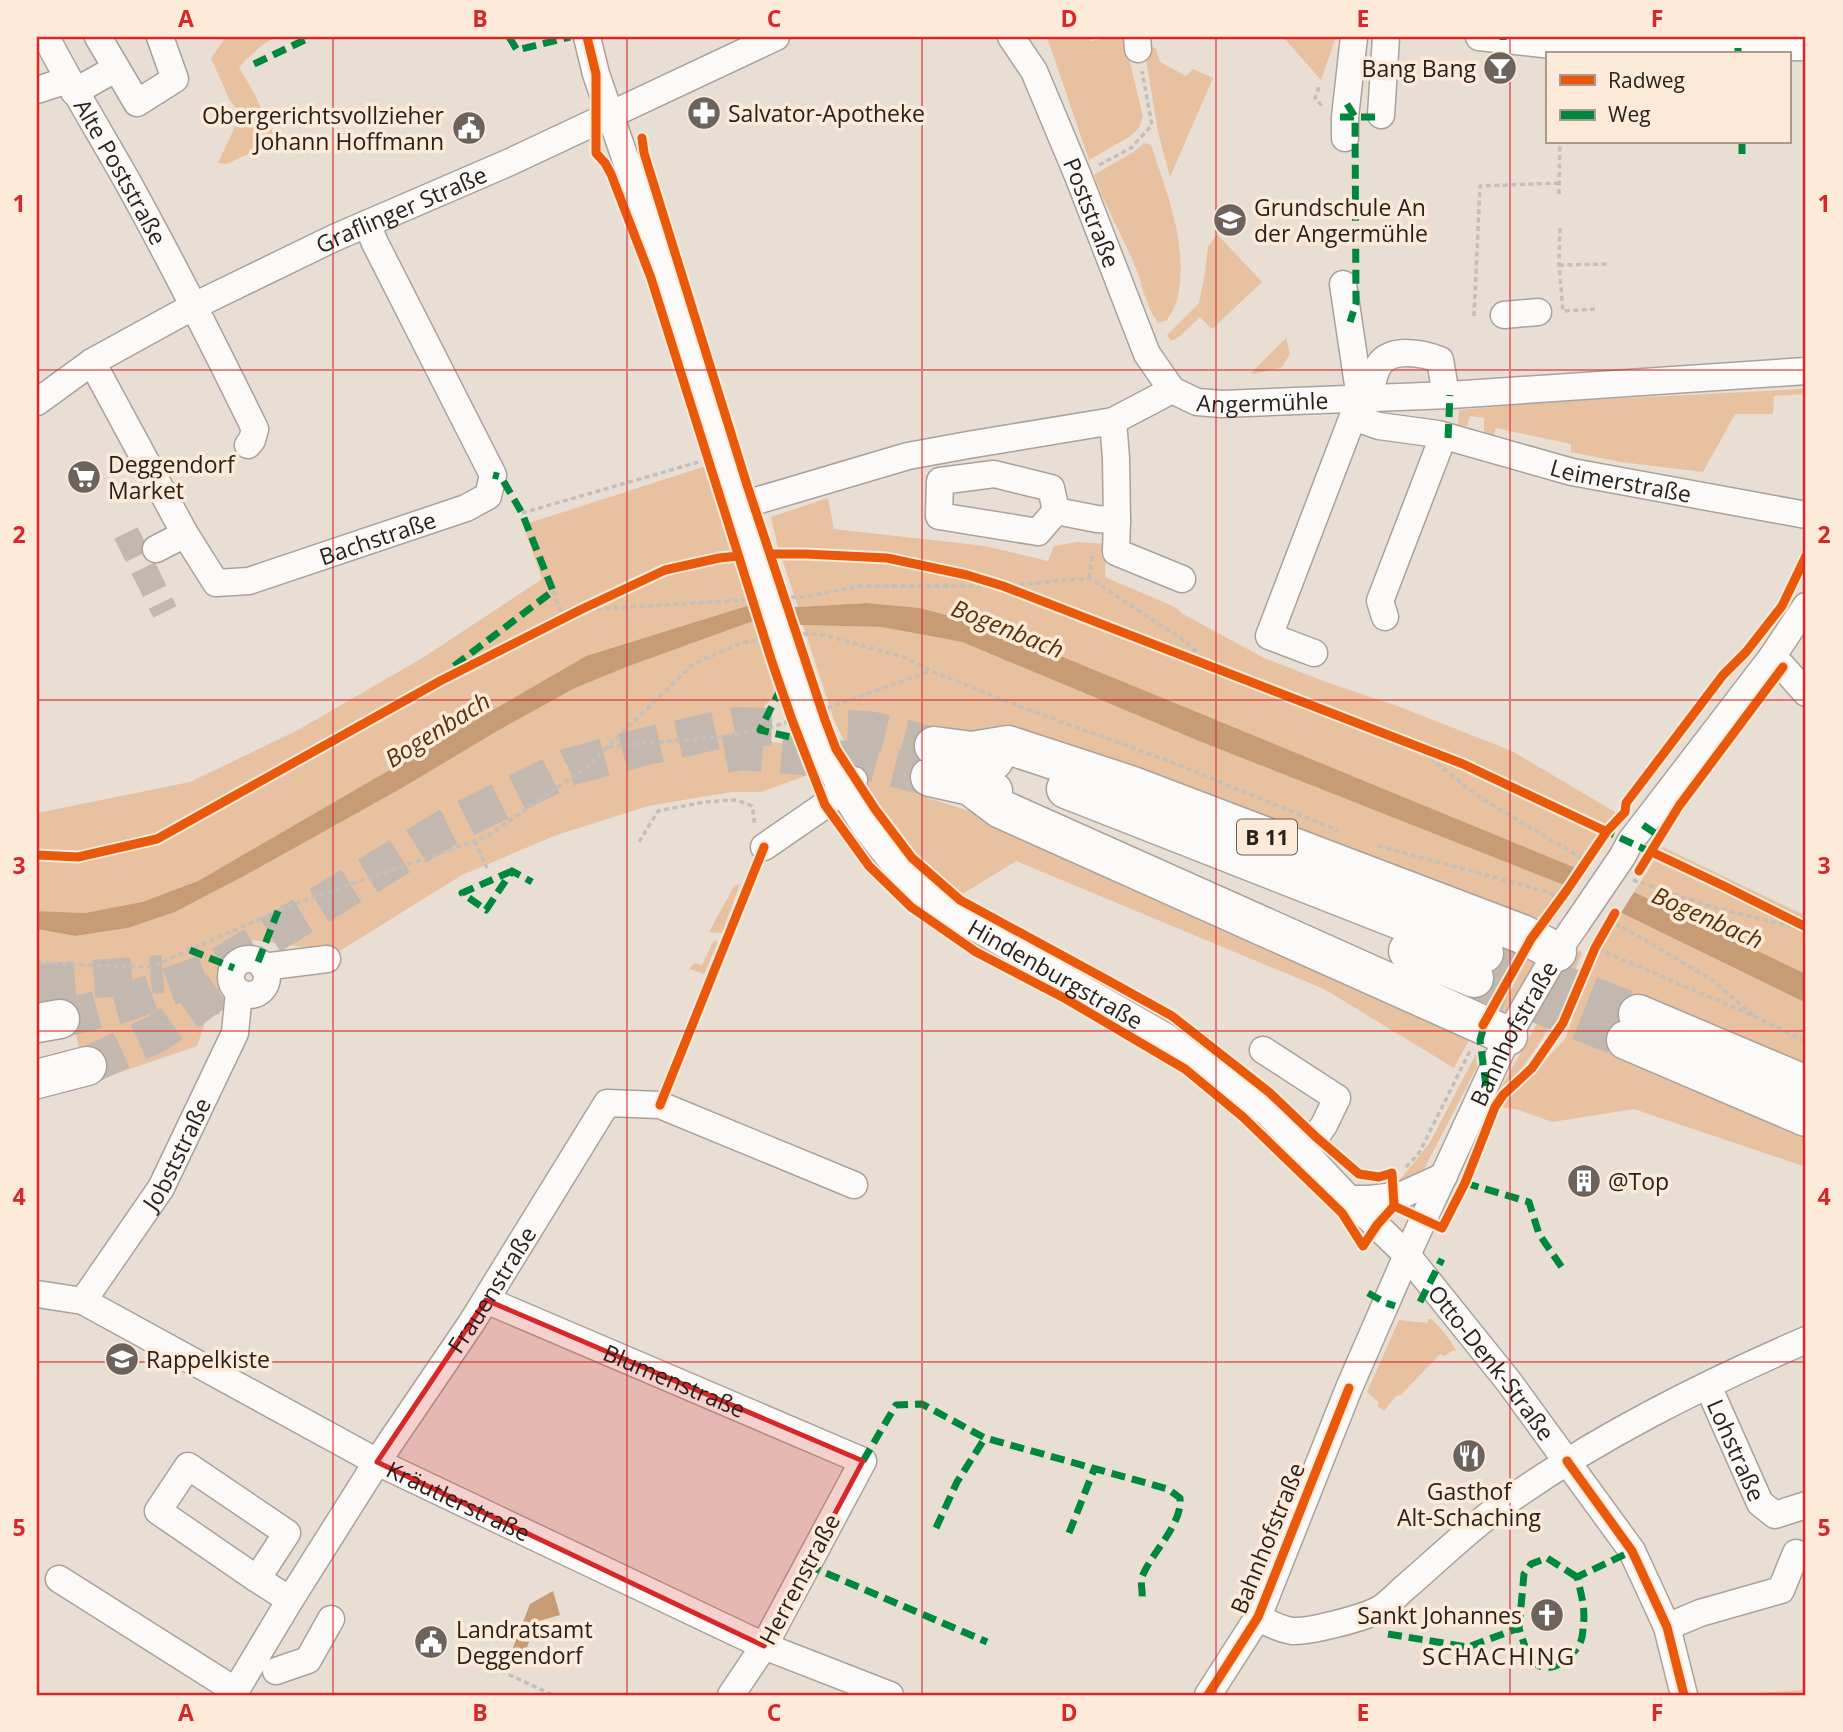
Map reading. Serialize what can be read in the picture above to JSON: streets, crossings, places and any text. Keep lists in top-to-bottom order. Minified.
{"streets":{"highway":["B 11"],"street":["Alte Poststraße","Graflinger Straße","Poststraße","Angermühle","Leimerstraße","Bachstraße","Hindenburgstraße","Bahnhofstraße","Jobststraße","Frauenstraße","Otto-Denk-Straße","Blumenstraße","Lohstraße","Kräutlerstraße","Herrenstraße"]},"crossings":[["Alte Poststraße","Graflinger Straße"],["Graflinger Straße","Bachstraße"],["Graflinger Straße","Hindenburgstraße"],["Poststraße","Angermühle"],["Angermühle","Leimerstraße"],["Angermühle","Hindenburgstraße"],["B 11","Bahnhofstraße"],["Hindenburgstraße","Bahnhofstraße"],["Hindenburgstraße","Otto-Denk-Straße"],["Bahnhofstraße","Otto-Denk-Straße"],["Bahnhofstraße","Lohstraße"],["Jobststraße","Kräutlerstraße"],["Frauenstraße","Blumenstraße"],["Frauenstraße","Kräutlerstraße"],["Otto-Denk-Straße","Lohstraße"],["Blumenstraße","Herrenstraße"],["Kräutlerstraße","Herrenstraße"]],"districts":["SCHACHING"],"water":["Bogenbach"],"places":{"bar":["Bang Bang"],"pharmacy":["Salvator-Apotheke"],"public building":["Obergerichtsvollzieher Johann Hoffmann","Landratsamt Deggendorf"],"school or university":["Grundschule An der Angermühle","Rappelkiste"],"supermarket":["Deggendorf Market"],"building":["@Top"],"restaurant":["Gasthof Alt-Schaching"],"church":["Sankt Johannes"]},"legend":["Radweg","Weg"],"grid":{"columns":["A","B","C","D","E","F"],"rows":["1","2","3","4","5"]}}
